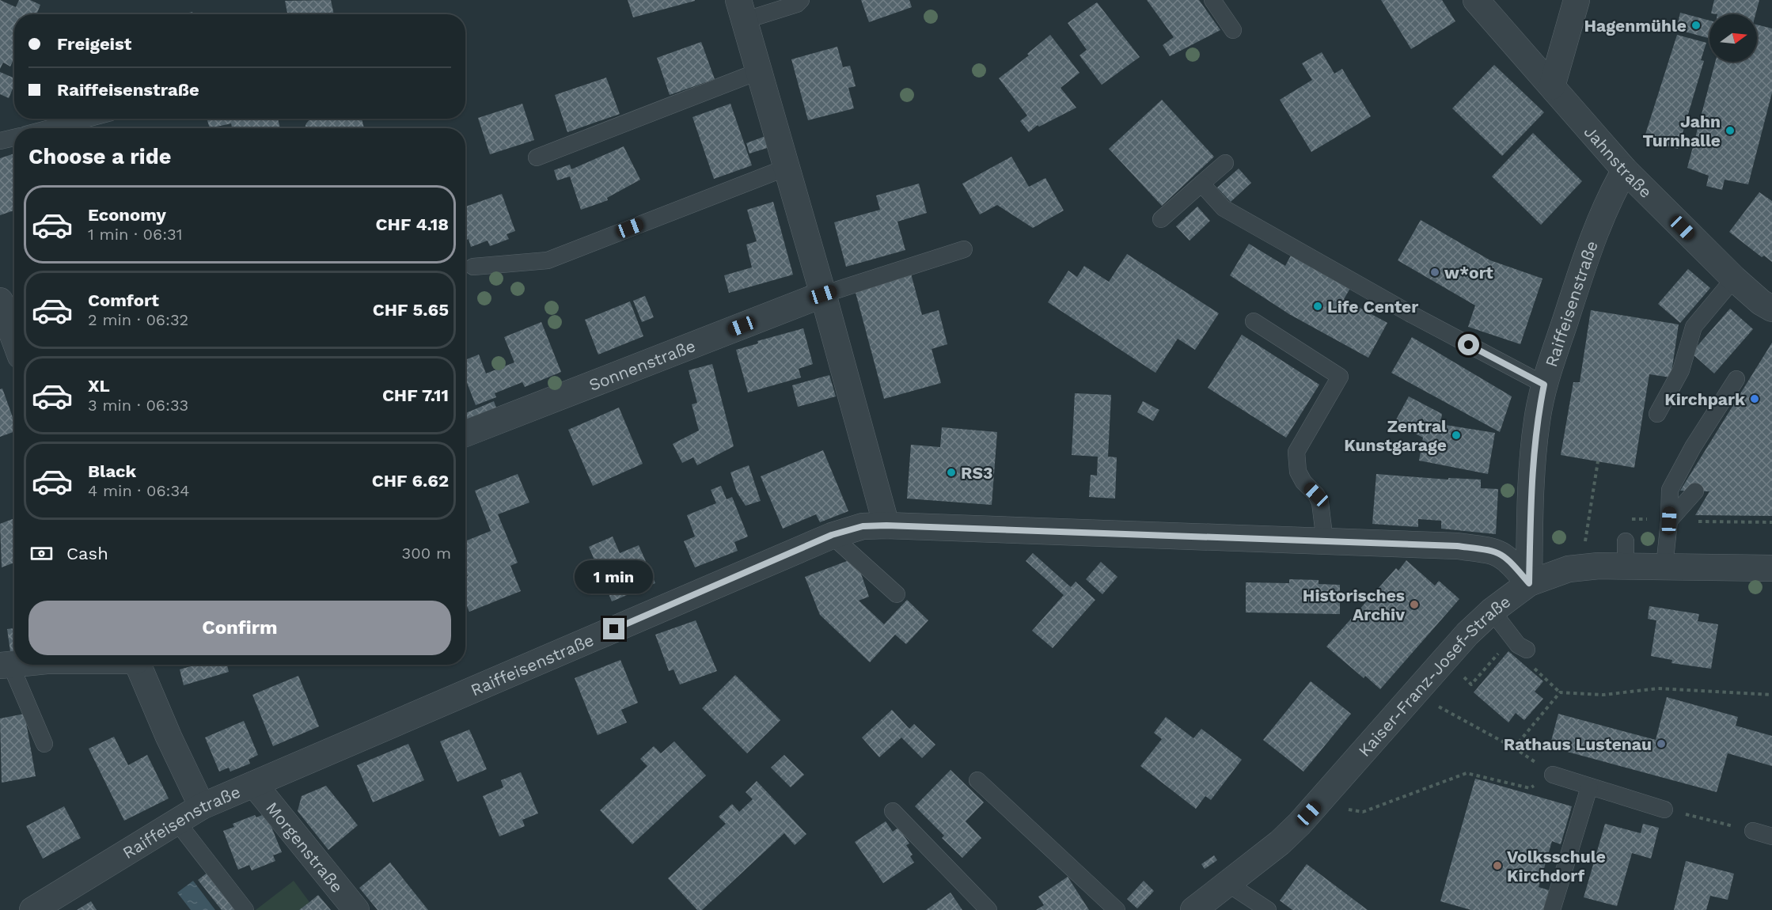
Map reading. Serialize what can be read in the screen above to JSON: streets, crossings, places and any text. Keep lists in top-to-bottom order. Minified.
{"streets":{"street":["Jahnstraße","Raiffeisenstraße","Sonnenstraße","Kaiser-Franz-Josef-Straße","Morgenstraße"]},"crossings":[["Jahnstraße","Raiffeisenstraße"],["Raiffeisenstraße","Kaiser-Franz-Josef-Straße"],["Raiffeisenstraße","Morgenstraße"]],"places":["Hagenmühle","Jahn Turnhalle","w*ort","Life Center","Kirchpark","Zentral Kunstgarage","RS3","Historisches Archiv","Rathaus Lustenau","Volksschule Kirchdorf"],"north":"right","page":{"banner":["Freigeist","Raiffeisenstraße"],"heading":"Choose a ride","list":[{"name":"Economy","note":"1 min · 06:31","value":"CHF 4.18"},{"name":"Comfort","note":"2 min · 06:32","value":"CHF 5.65"},{"name":"XL","note":"3 min · 06:33","value":"CHF 7.11"},{"name":"Black","note":"4 min · 06:34","value":"CHF 6.62"}],"pay":["Cash","300 m"],"bubble":"1 min","buttons":"Confirm"}}
